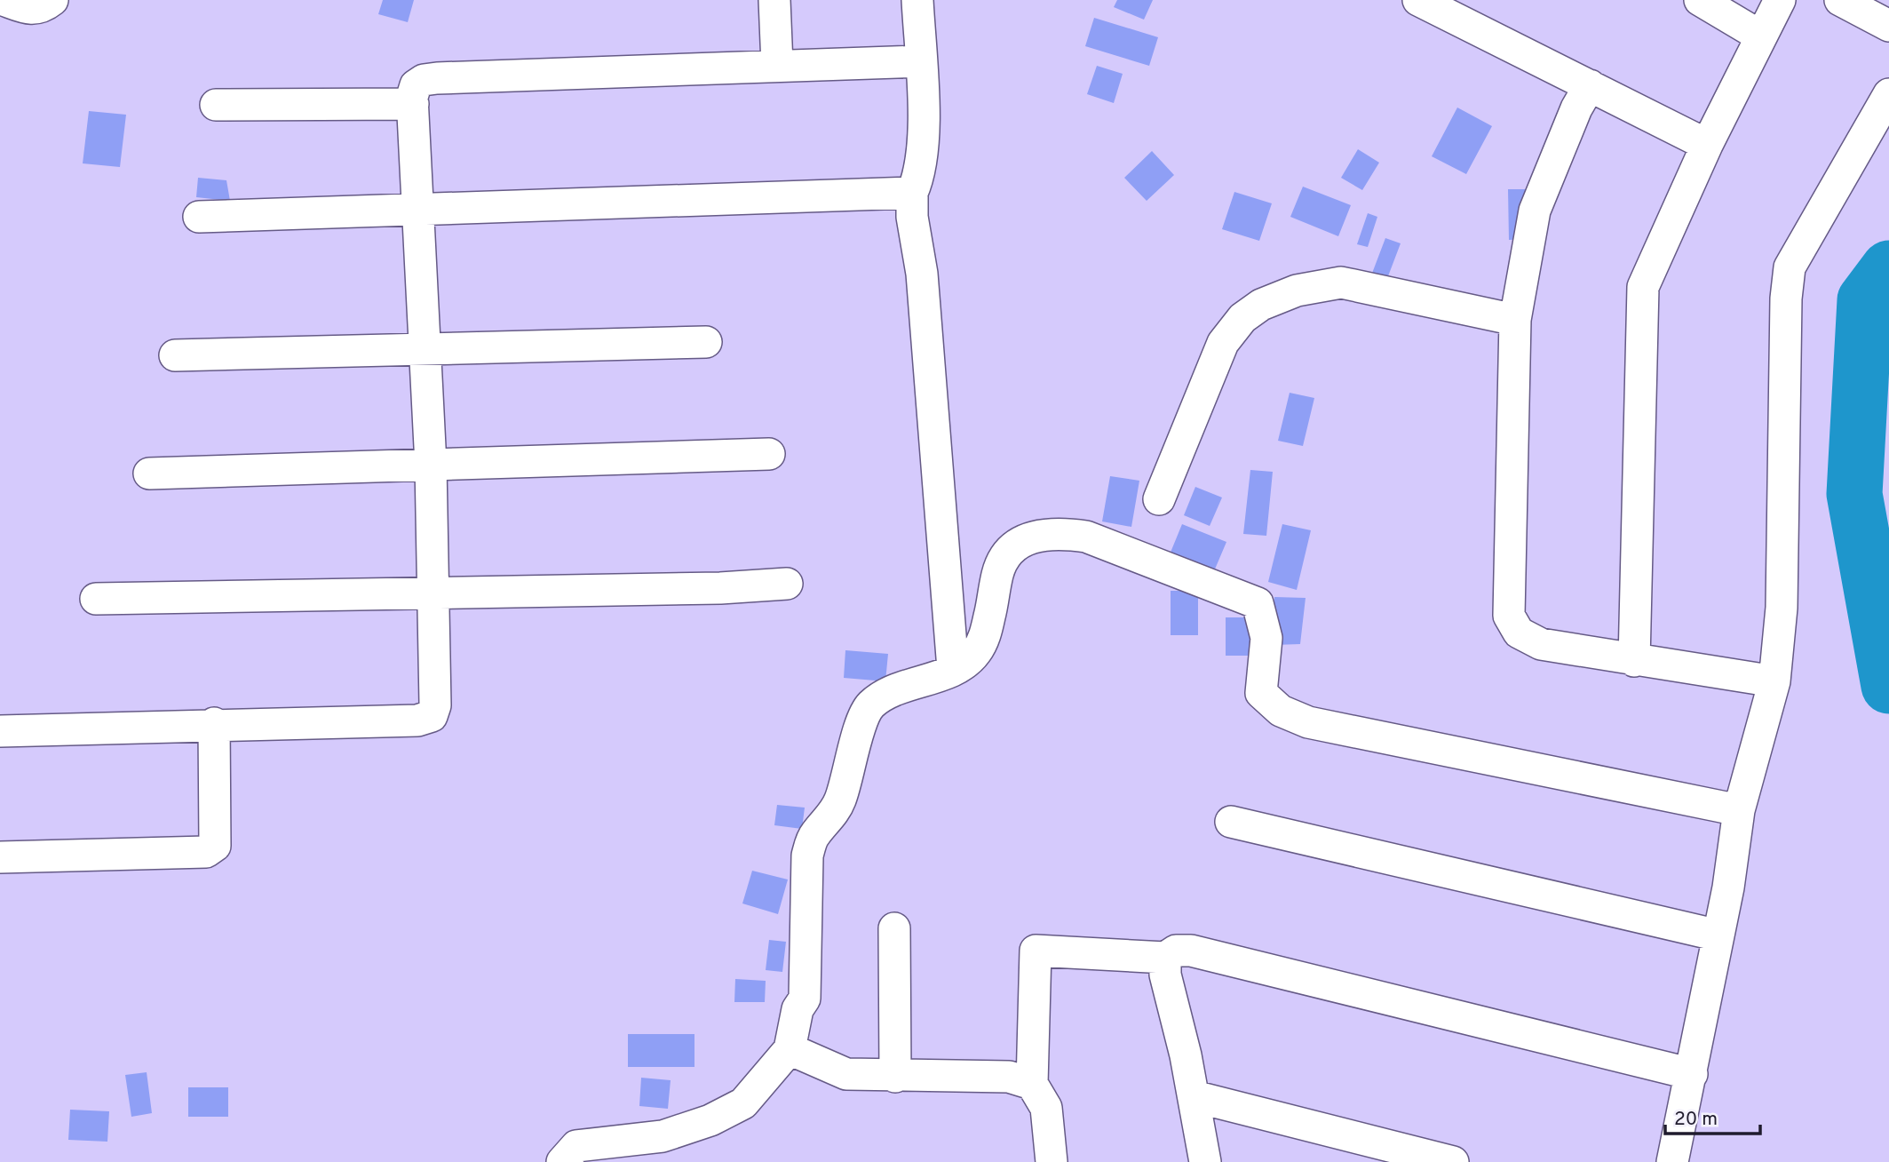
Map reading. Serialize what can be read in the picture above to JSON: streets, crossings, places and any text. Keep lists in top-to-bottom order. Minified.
{"scale_bar":"20 m"}
